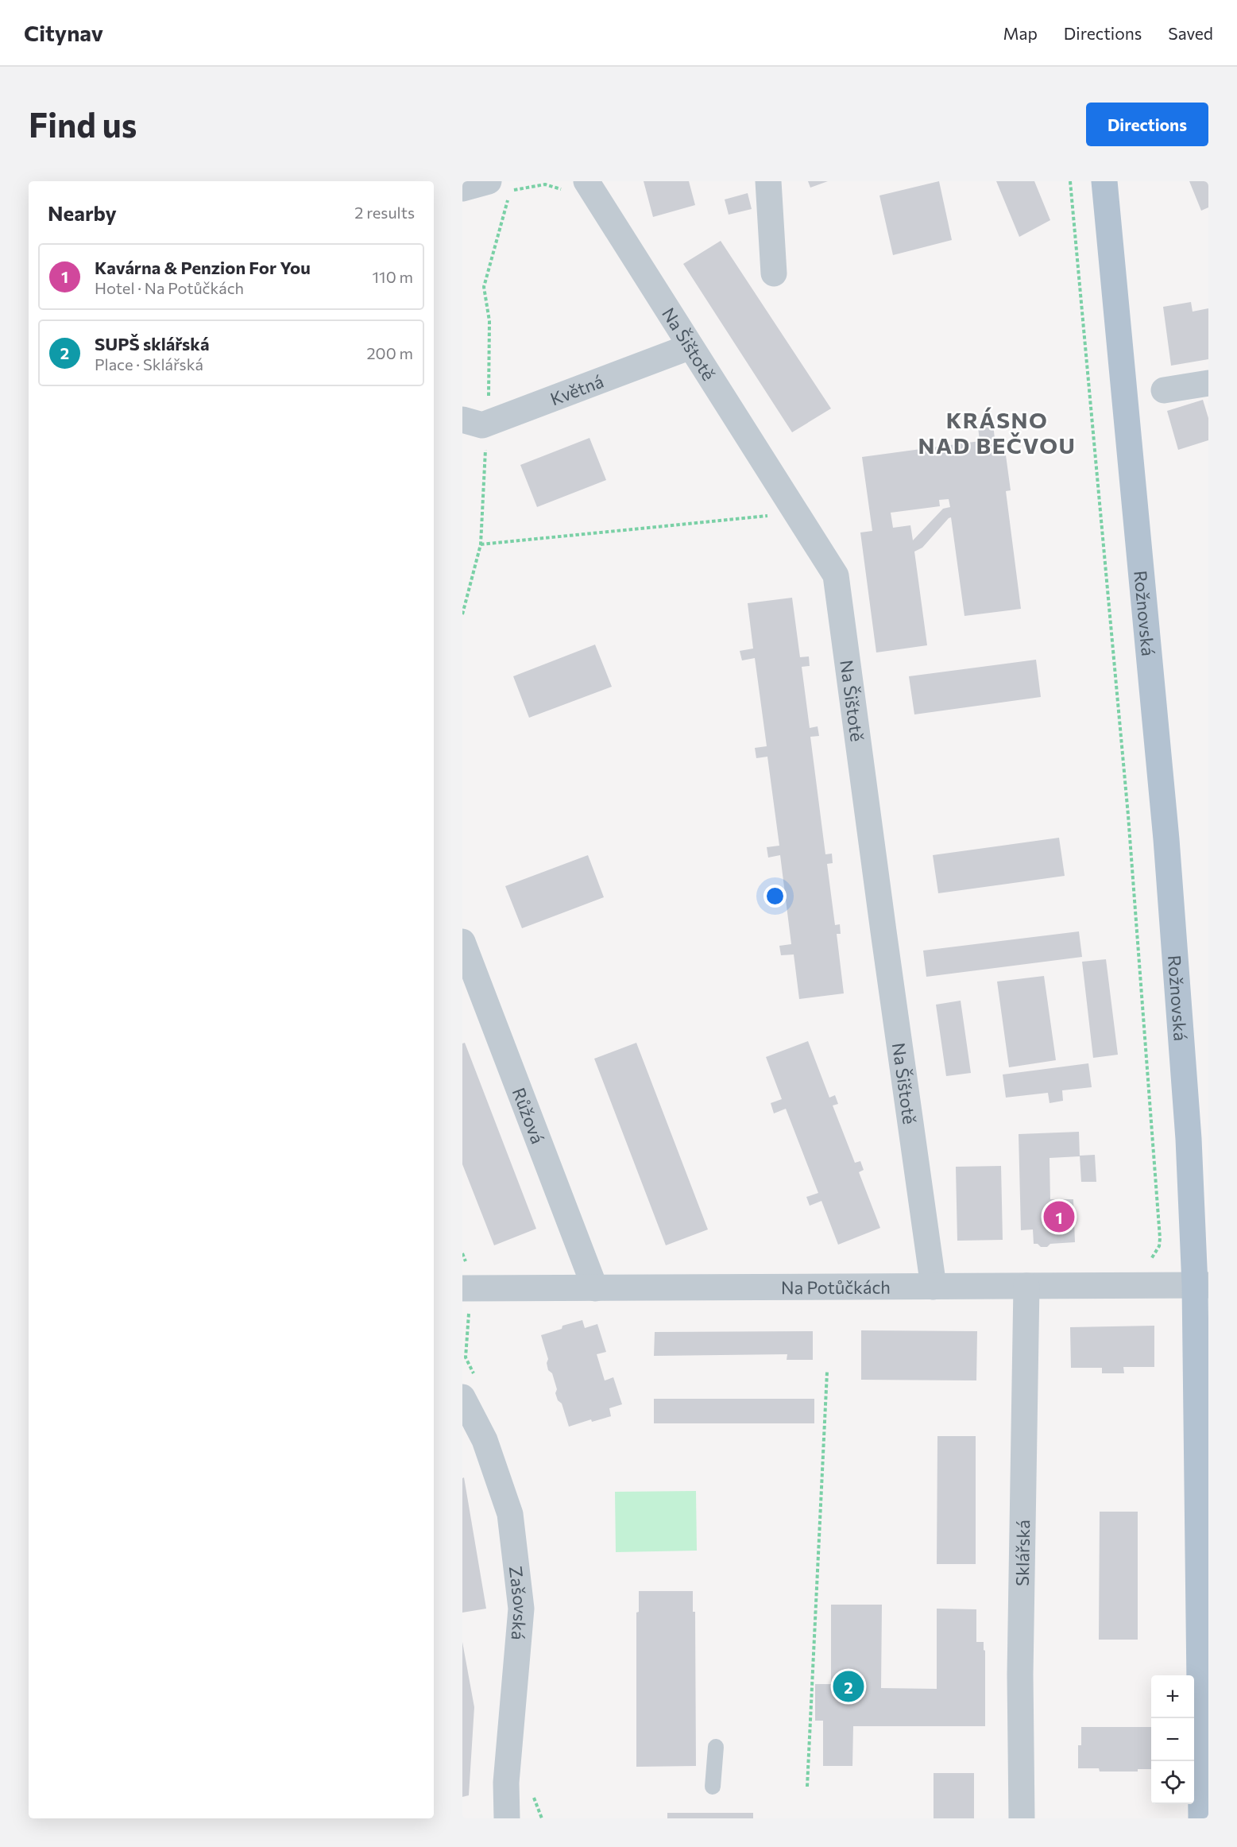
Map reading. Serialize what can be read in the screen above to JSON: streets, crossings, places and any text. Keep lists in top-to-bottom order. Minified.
{"streets":{"main road":["Rožnovská"],"street":["Na Šištotě","Květná","Růžová","Na Potůčkách","Sklářská","Zašovská"]},"crossings":[["Na Šištotě","Květná"],["Na Šištotě","Na Potůčkách"],["Rožnovská","Na Potůčkách"],["Růžová","Na Potůčkách"],["Na Potůčkách","Sklářská"]],"districts":["KRÁSNO NAD BEČVOU"],"page":{"header":"Citynav","nav":["Map","Directions","Saved"],"buttons":"Directions","title":"Find us","heading":["Nearby","2 results"],"list":[{"mark":"1","name":"Kavárna & Penzion For You","note":"Hotel · Na Potůčkách","value":"110 m"},{"mark":"2","name":"SUPŠ sklářská","note":"Place · Sklářská","value":"200 m"}],"pins":["1","2"],"map_buttons":["+","−"]}}
